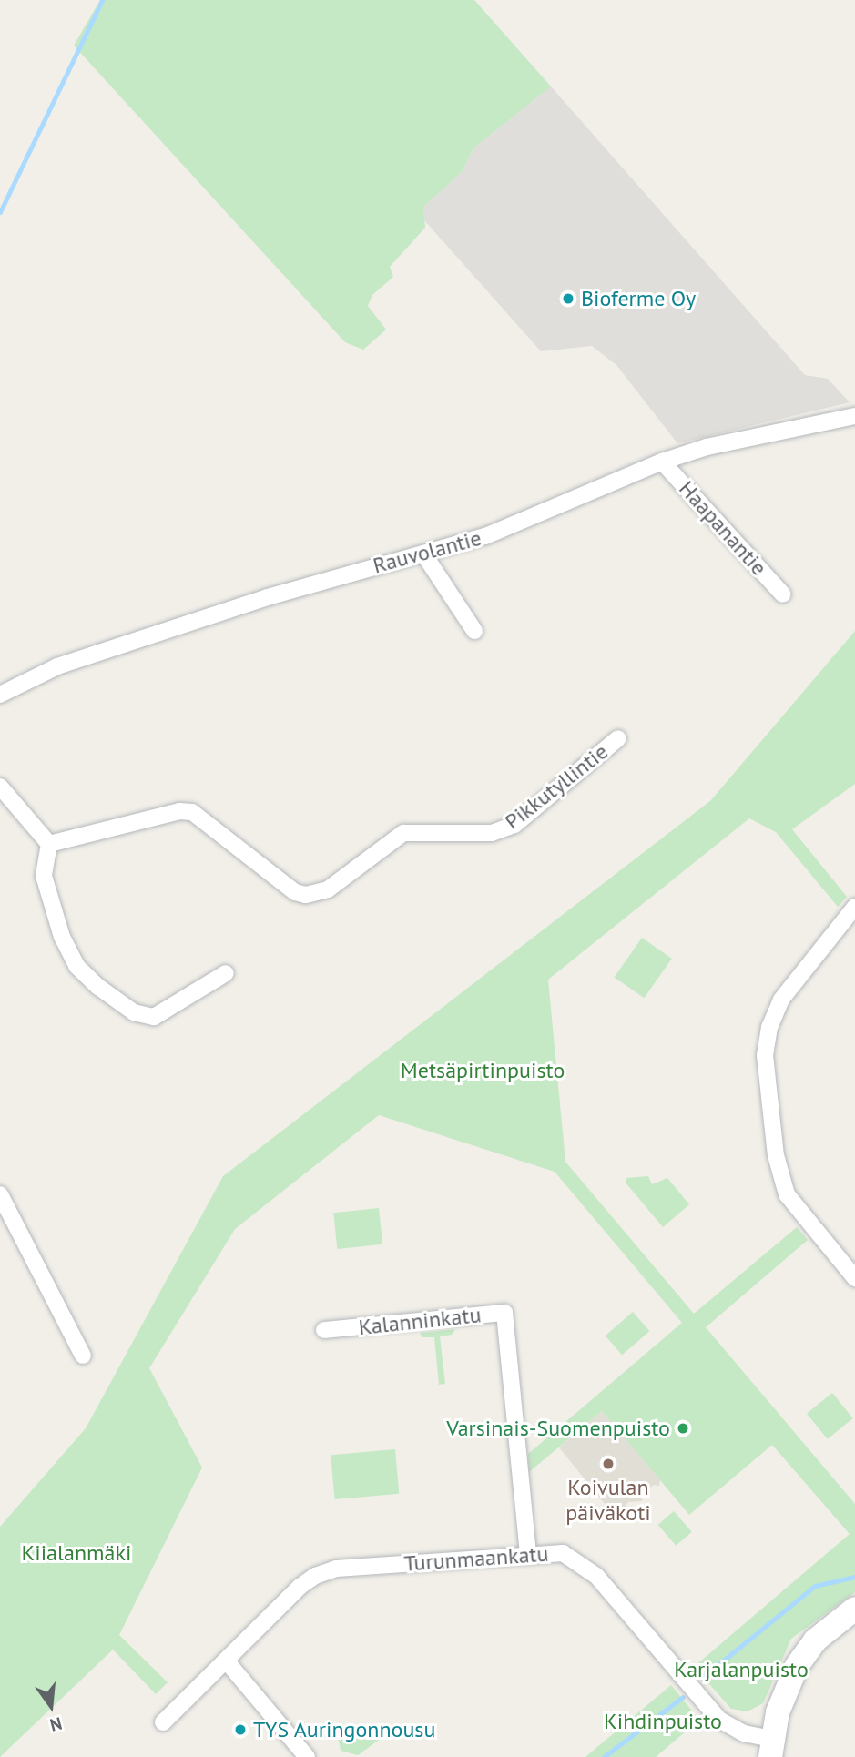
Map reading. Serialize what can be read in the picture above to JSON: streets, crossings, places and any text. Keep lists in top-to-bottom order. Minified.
{"streets":{"street":["Haapanantie","Rauvolantie","Pikkutyllintie","Kalanninkatu","Turunmaankatu"]},"crossings":[["Haapanantie","Rauvolantie"],["Kalanninkatu","Turunmaankatu"]],"parks":["Metsäpirtinpuisto","Kiialanmäki","Karjalanpuisto","Kihdinpuisto"],"places":["Bioferme Oy","Varsinais-Suomenpuisto","Koivulan päiväkoti","TYS Auringonnousu"],"north":"bottom"}
